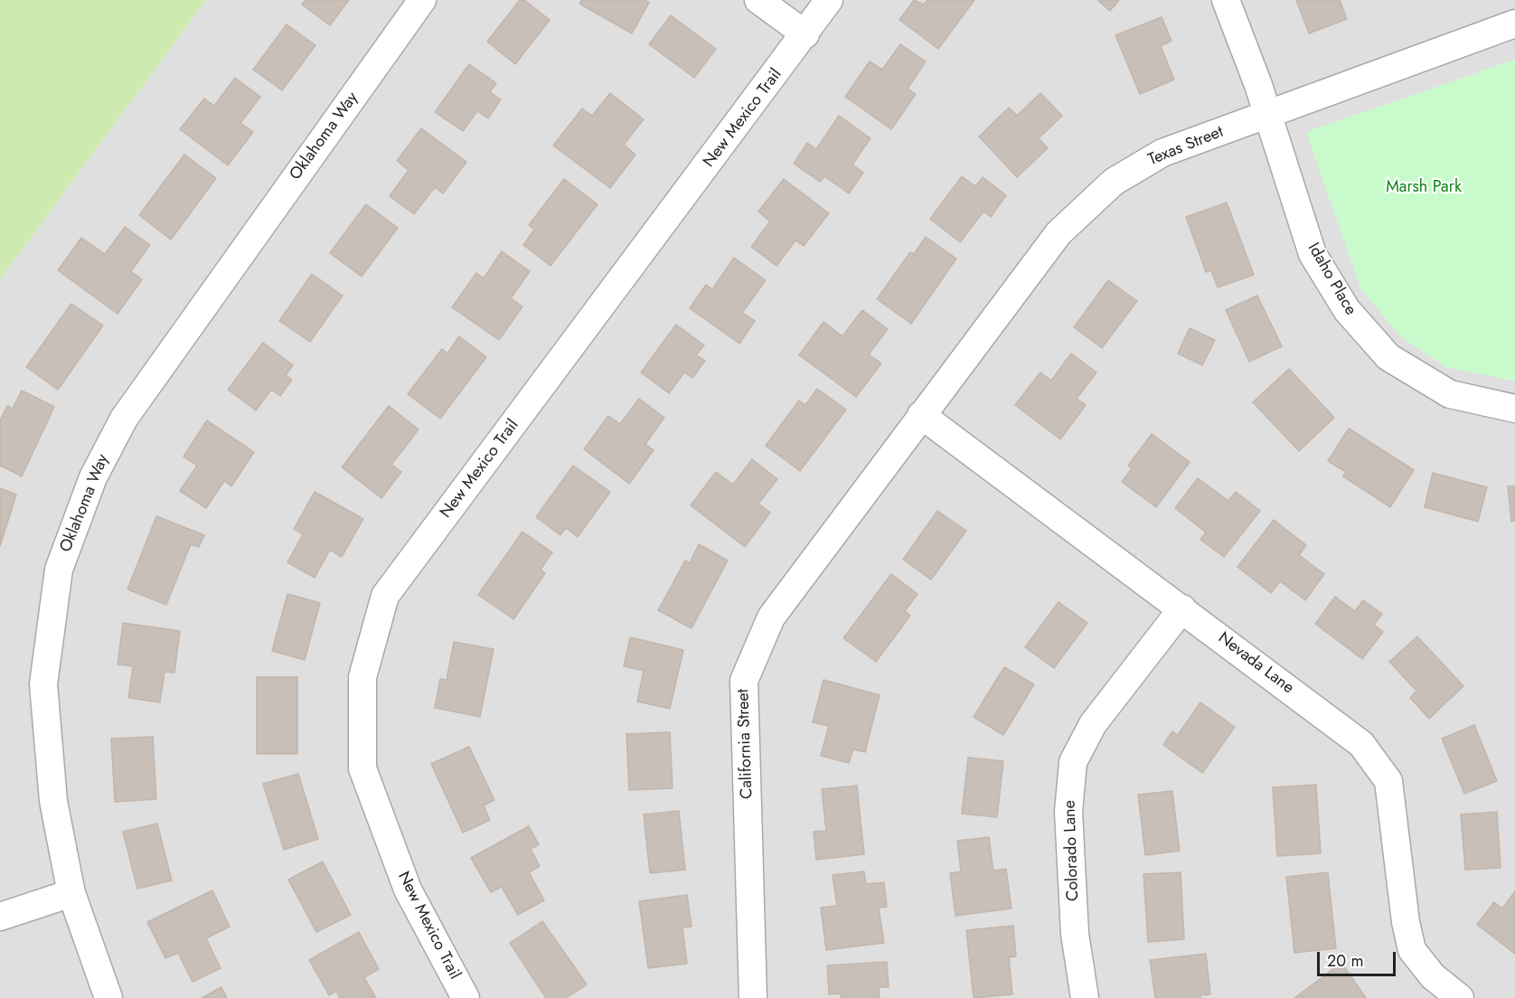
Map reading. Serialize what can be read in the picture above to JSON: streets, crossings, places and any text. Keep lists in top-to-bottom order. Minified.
{"streets":{"street":["New Mexico Trail","Oklahoma Way","Texas Street","Idaho Place","Nevada Lane","California Street","Colorado Lane"]},"crossings":[["Texas Street","Idaho Place"],["Texas Street","Nevada Lane"],["Texas Street","California Street"],["Nevada Lane","California Street"],["Nevada Lane","Colorado Lane"]],"parks":["Marsh Park"],"scale_bar":"20 m"}
